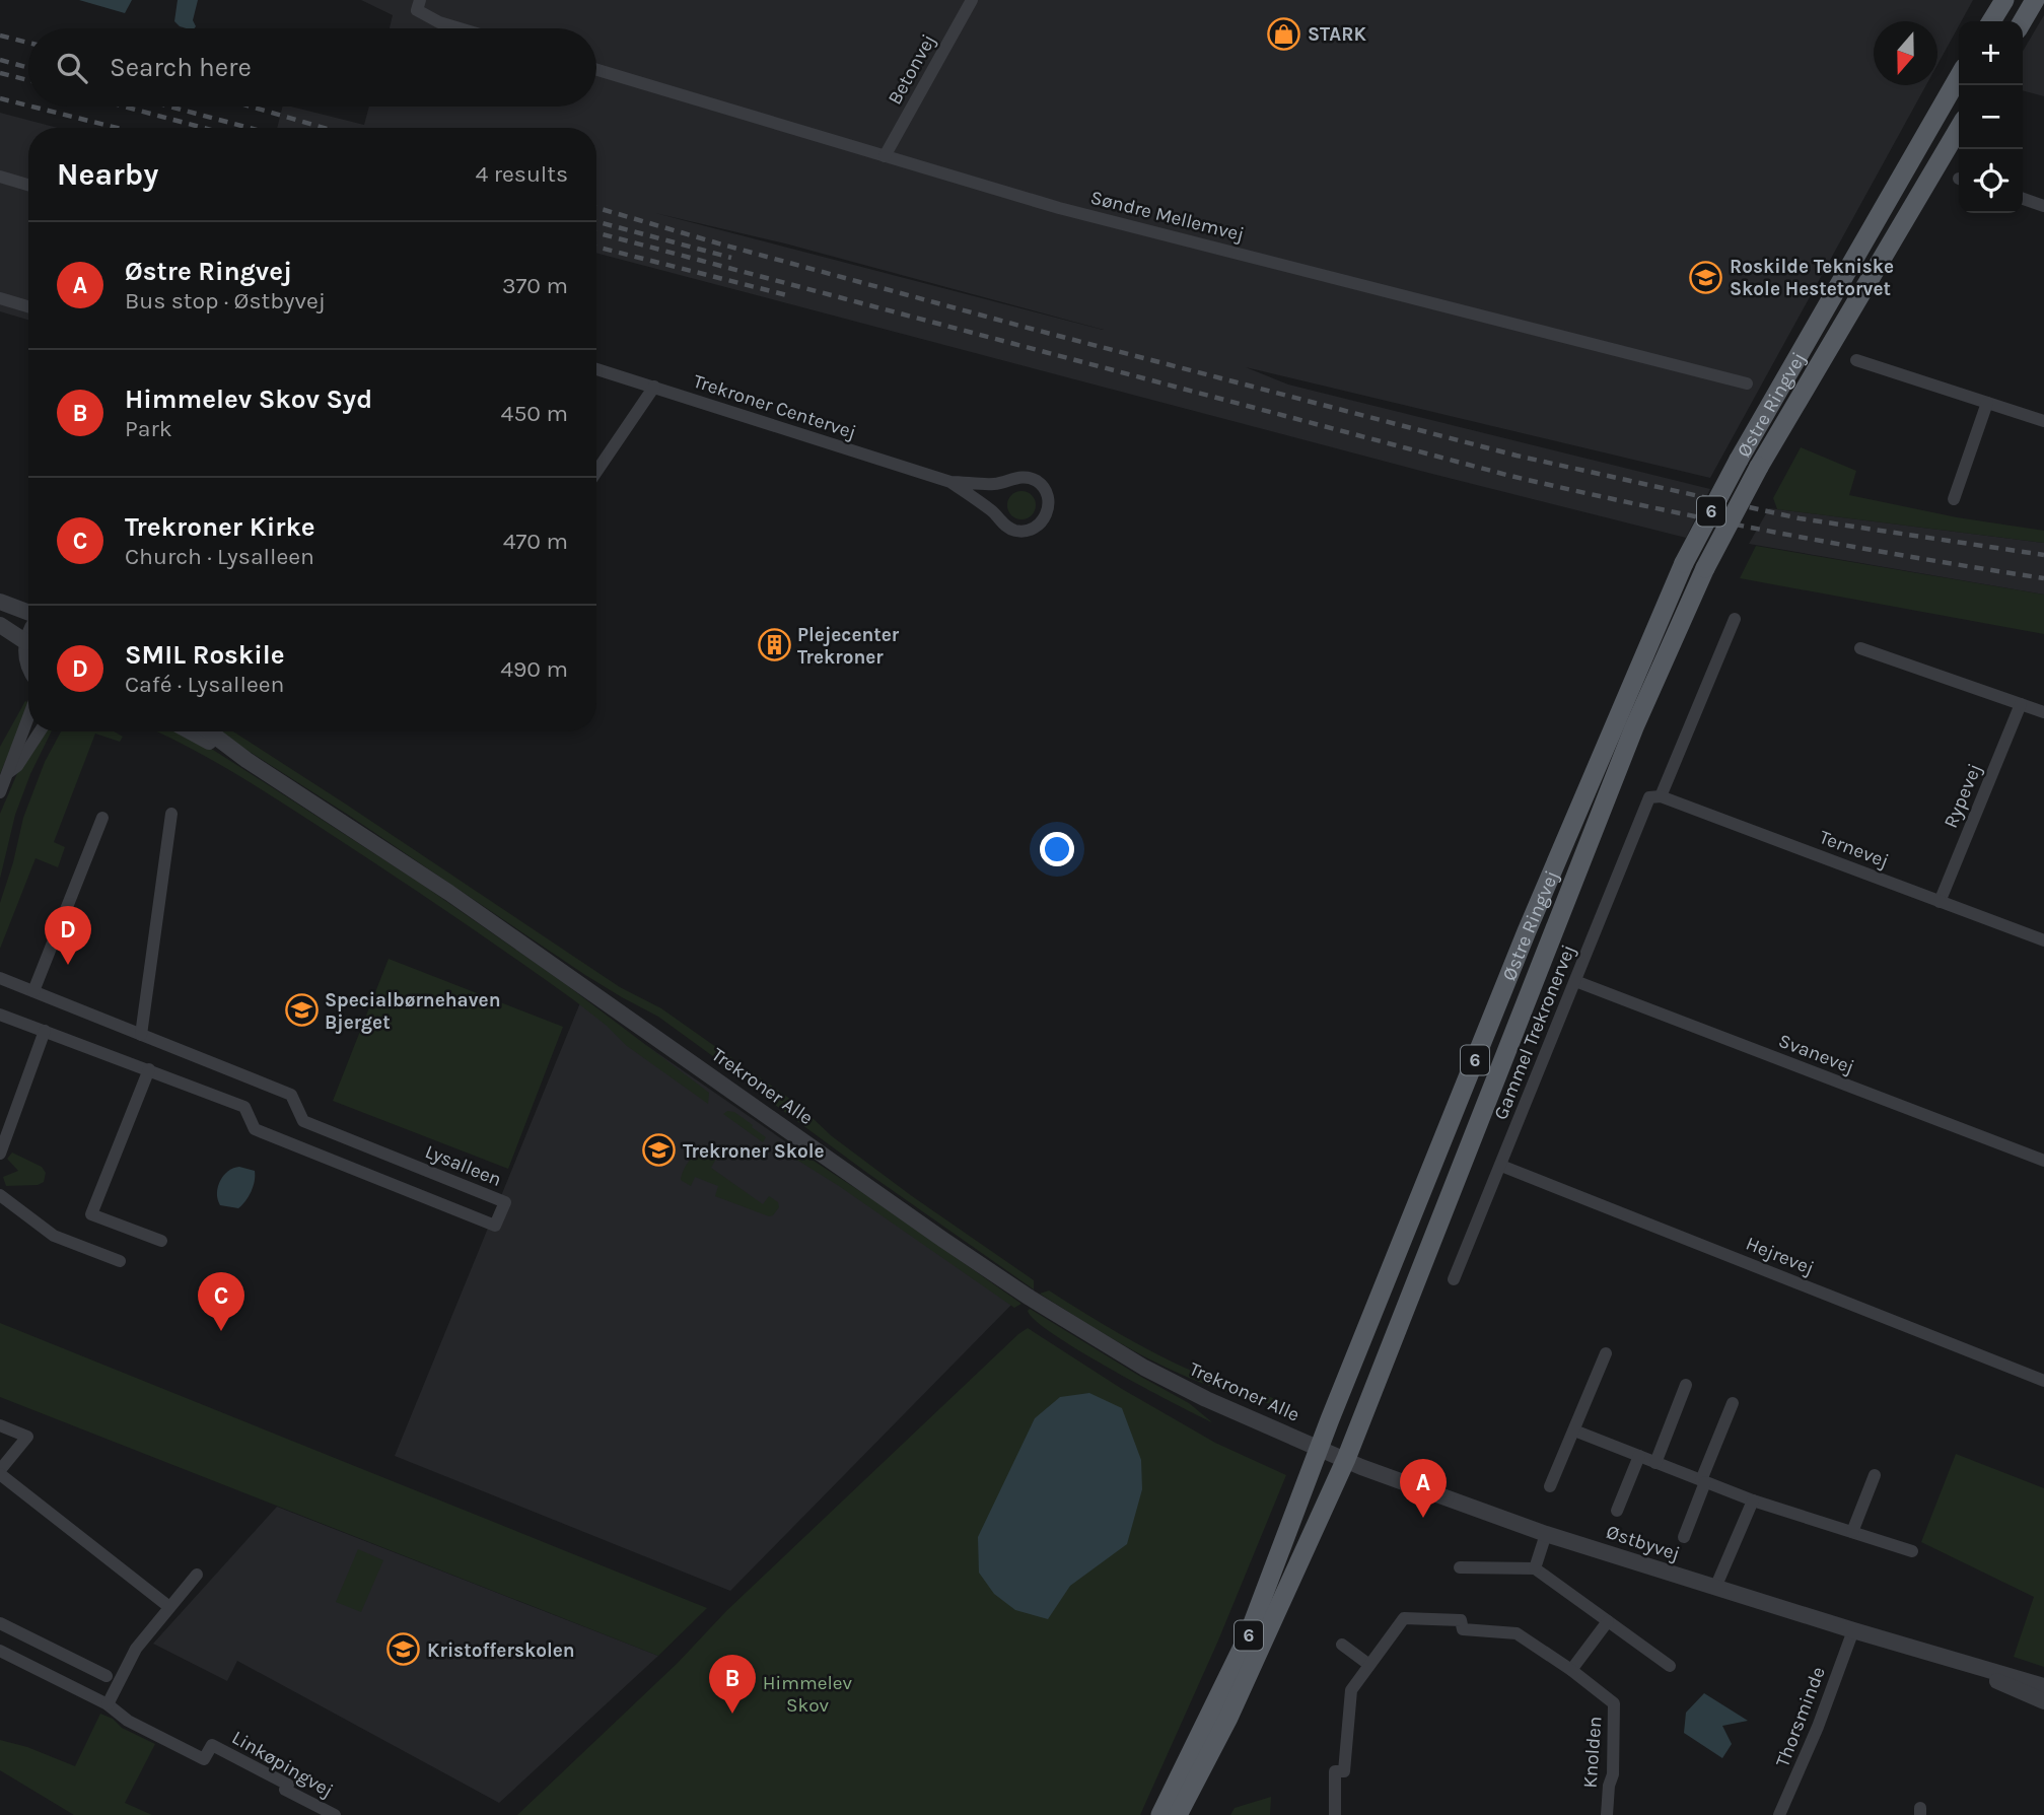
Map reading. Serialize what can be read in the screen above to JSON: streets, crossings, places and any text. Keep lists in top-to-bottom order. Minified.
{"streets":{"main road":["Østre Ringvej","6"],"street":["Betonvej","Søndre Mellemvej","Trekroner Centervej","Rypevej","Ternevej","Gammel Trekronervej","Svanevej","Trekroner Alle","Lysalleen","Hejrevej","Østbyvej","Thorsminde","Knolden","Linkøpingvej"]},"crossings":[["Betonvej","Søndre Mellemvej"],["Østre Ringvej","Trekroner Alle"],["Østre Ringvej","Østbyvej"],["Rypevej","Ternevej"],["Ternevej","Gammel Trekronervej"],["Gammel Trekronervej","Svanevej"],["Gammel Trekronervej","Hejrevej"],["Trekroner Alle","Østbyvej"],["Østbyvej","Thorsminde"]],"parks":["Himmelev Skov"],"places":{"shop":["STARK"],"school or university":["Roskilde Tekniske Skole Hestetorvet","Specialbørnehaven Bjerget","Trekroner Skole","Kristofferskolen"],"building":["Plejecenter Trekroner"]},"north":"bottom","page":{"map_buttons":["+","−"],"search":"Search here","heading":["Nearby","4 results"],"list":[{"mark":"A","name":"Østre Ringvej","note":"Bus stop · Østbyvej","value":"370 m"},{"mark":"B","name":"Himmelev Skov Syd","note":"Park","value":"450 m"},{"mark":"C","name":"Trekroner Kirke","note":"Church · Lysalleen","value":"470 m"},{"mark":"D","name":"SMIL Roskile","note":"Café · Lysalleen","value":"490 m"}],"pins":["D","C","A","B"]}}
